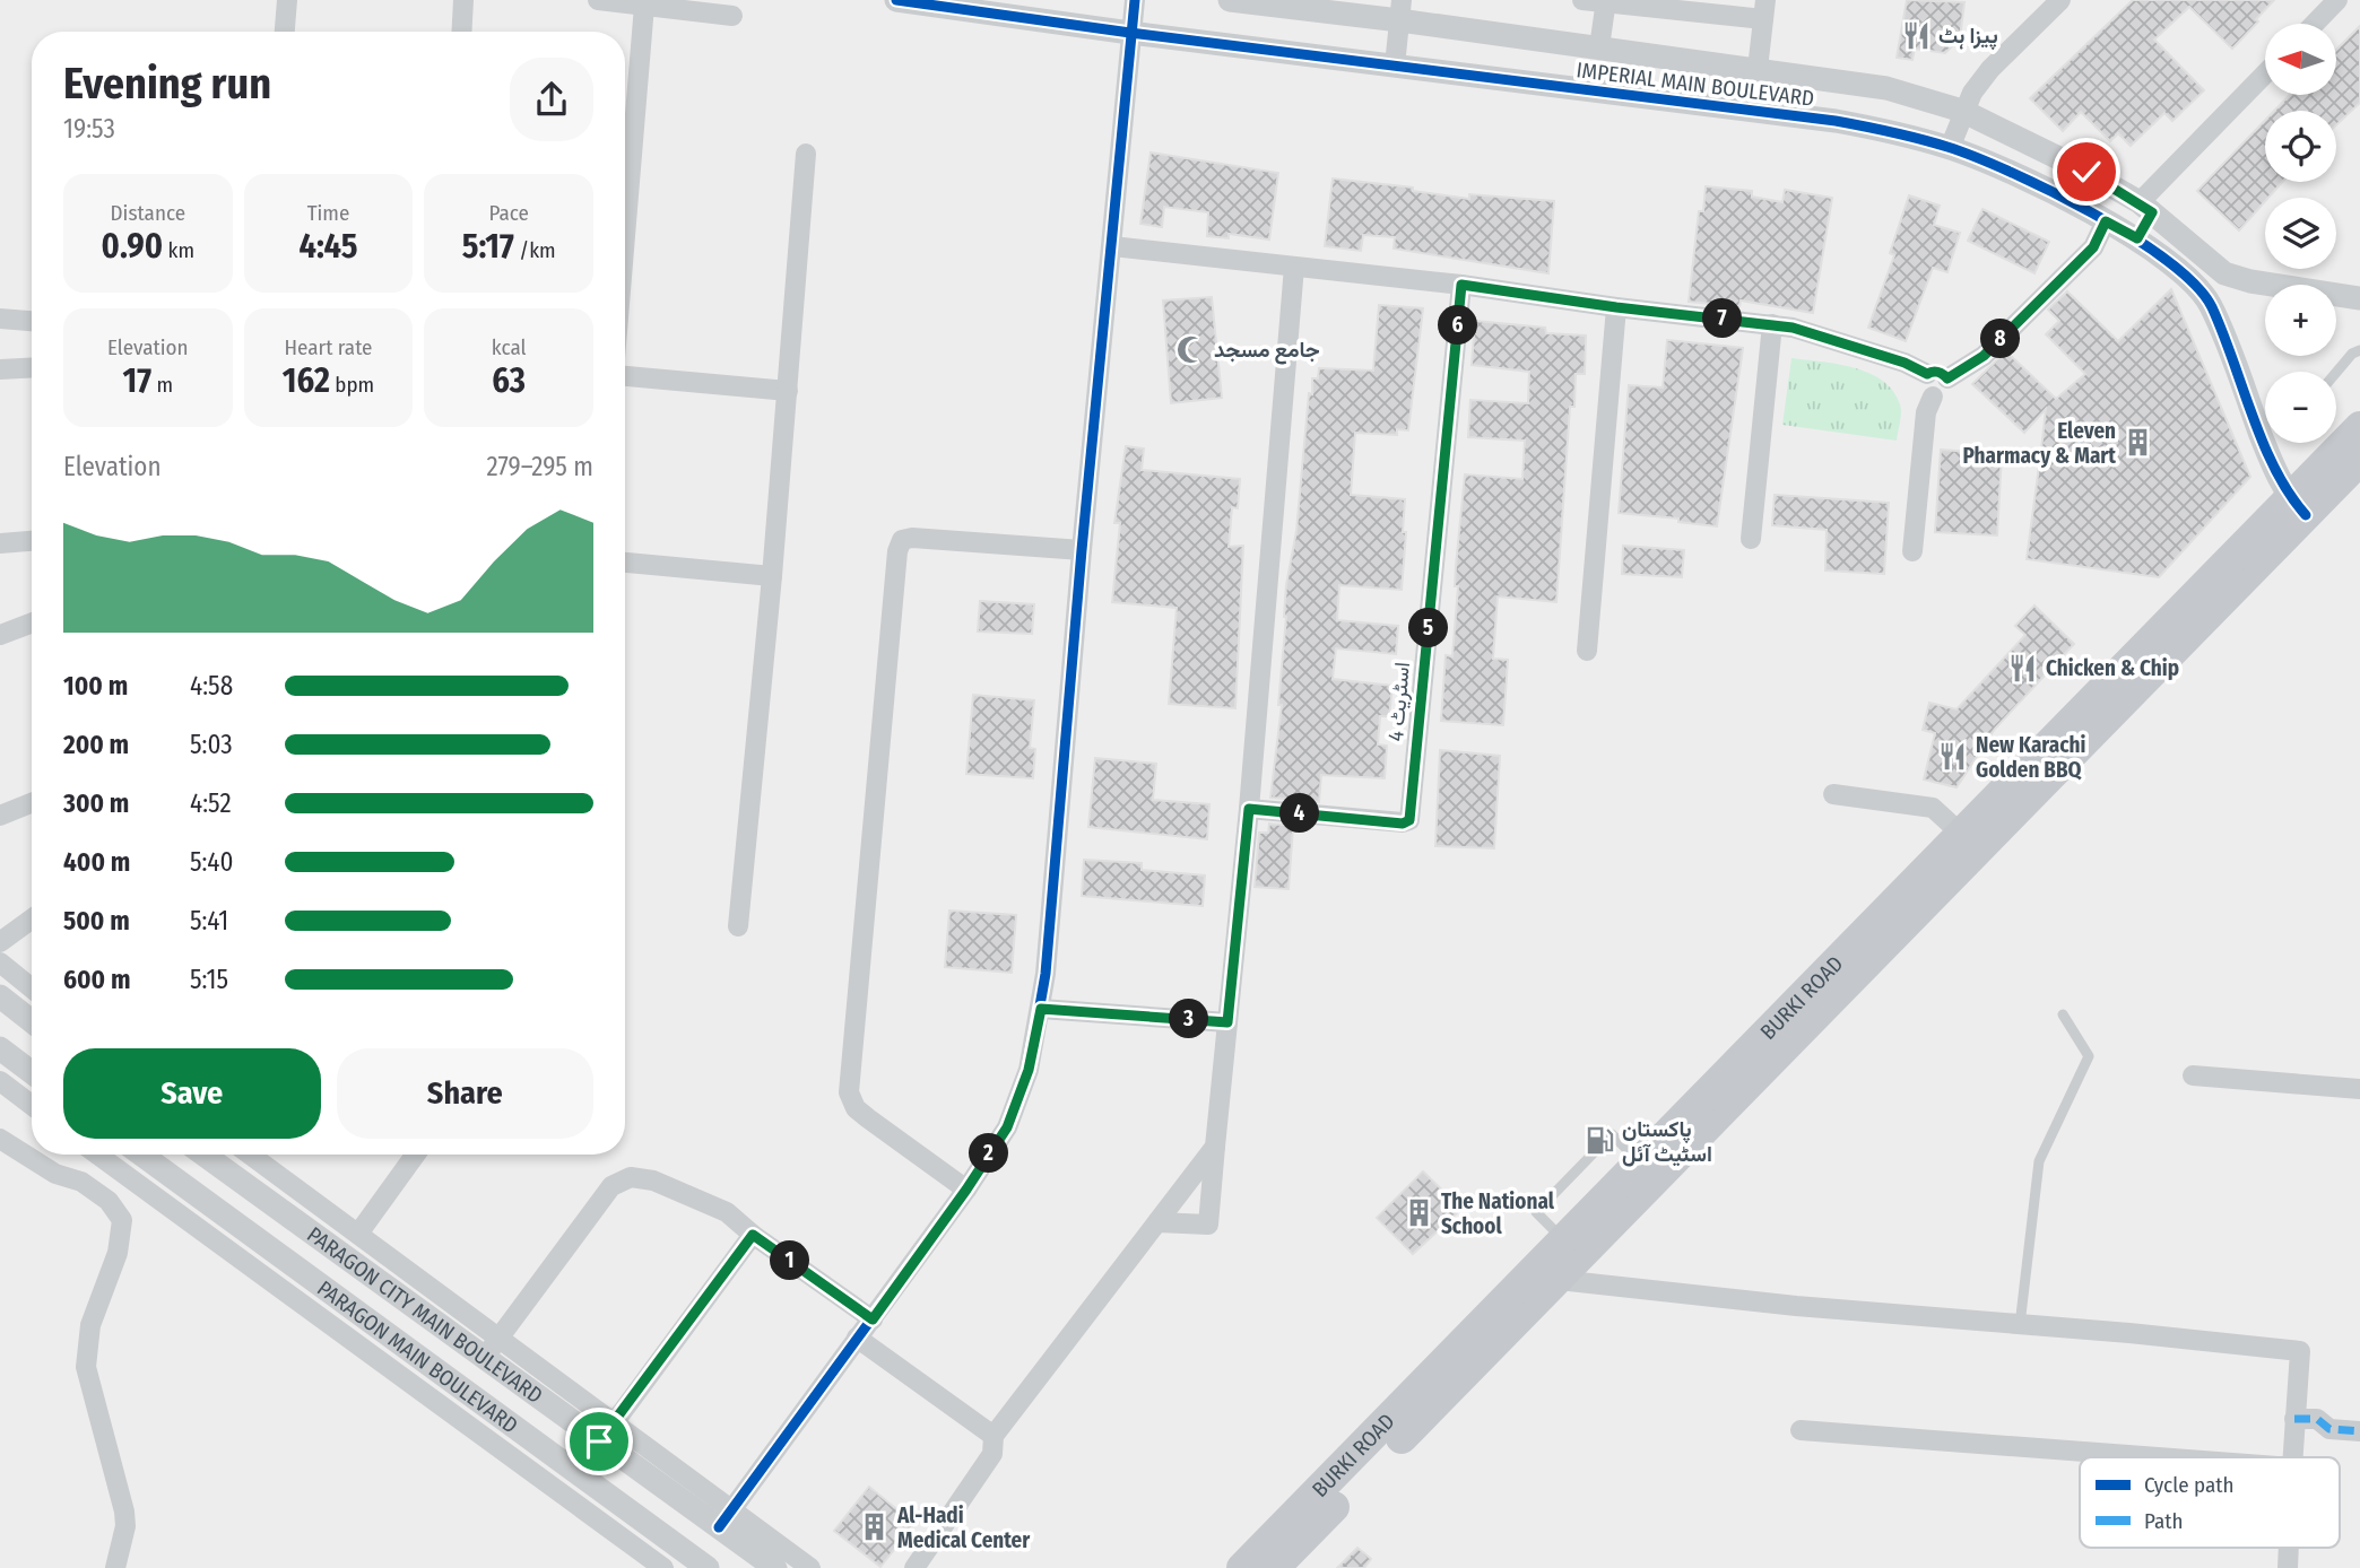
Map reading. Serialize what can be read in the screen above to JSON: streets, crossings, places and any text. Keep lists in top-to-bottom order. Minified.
{"streets":{"main road":["BURKI ROAD"],"street":["IMPERIAL MAIN BOULEVARD","اسٹریٹ 4","PARAGON CITY MAIN BOULEVARD","PARAGON MAIN BOULEVARD"]},"crossings":[["IMPERIAL MAIN BOULEVARD","BURKI ROAD"]],"places":{"restaurant":["پیزا ہٹ","Chicken & Chip","New Karachi Golden BBQ"],"mosque":["جامع مسجد"],"building":["Eleven Pharmacy & Mart","The National School","Al-Hadi Medical Center"],"fuel station":["پاکستان اسٹیٹ آئل"]},"legend":["Cycle path","Path"],"north":"left","page":{"map_buttons":["+","−"],"heading":["Evening run","19:53"],"stats":[["Distance","0.90 km"],["Time","4:45"],["Pace","5:17 /km"],["Elevation","17 m"],["Heart rate","162 bpm"],["kcal","63"]],"pins":["7","6","8","5","4","3","2","1"],"chart":["Elevation","279–295 m"],"list":[{"name":"100 m","note":"4:58"},{"name":"200 m","note":"5:03"},{"name":"300 m","note":"4:52"},{"name":"400 m","note":"5:40"},{"name":"500 m","note":"5:41"},{"name":"600 m","note":"5:15"}],"buttons":["Save","Share"]}}
